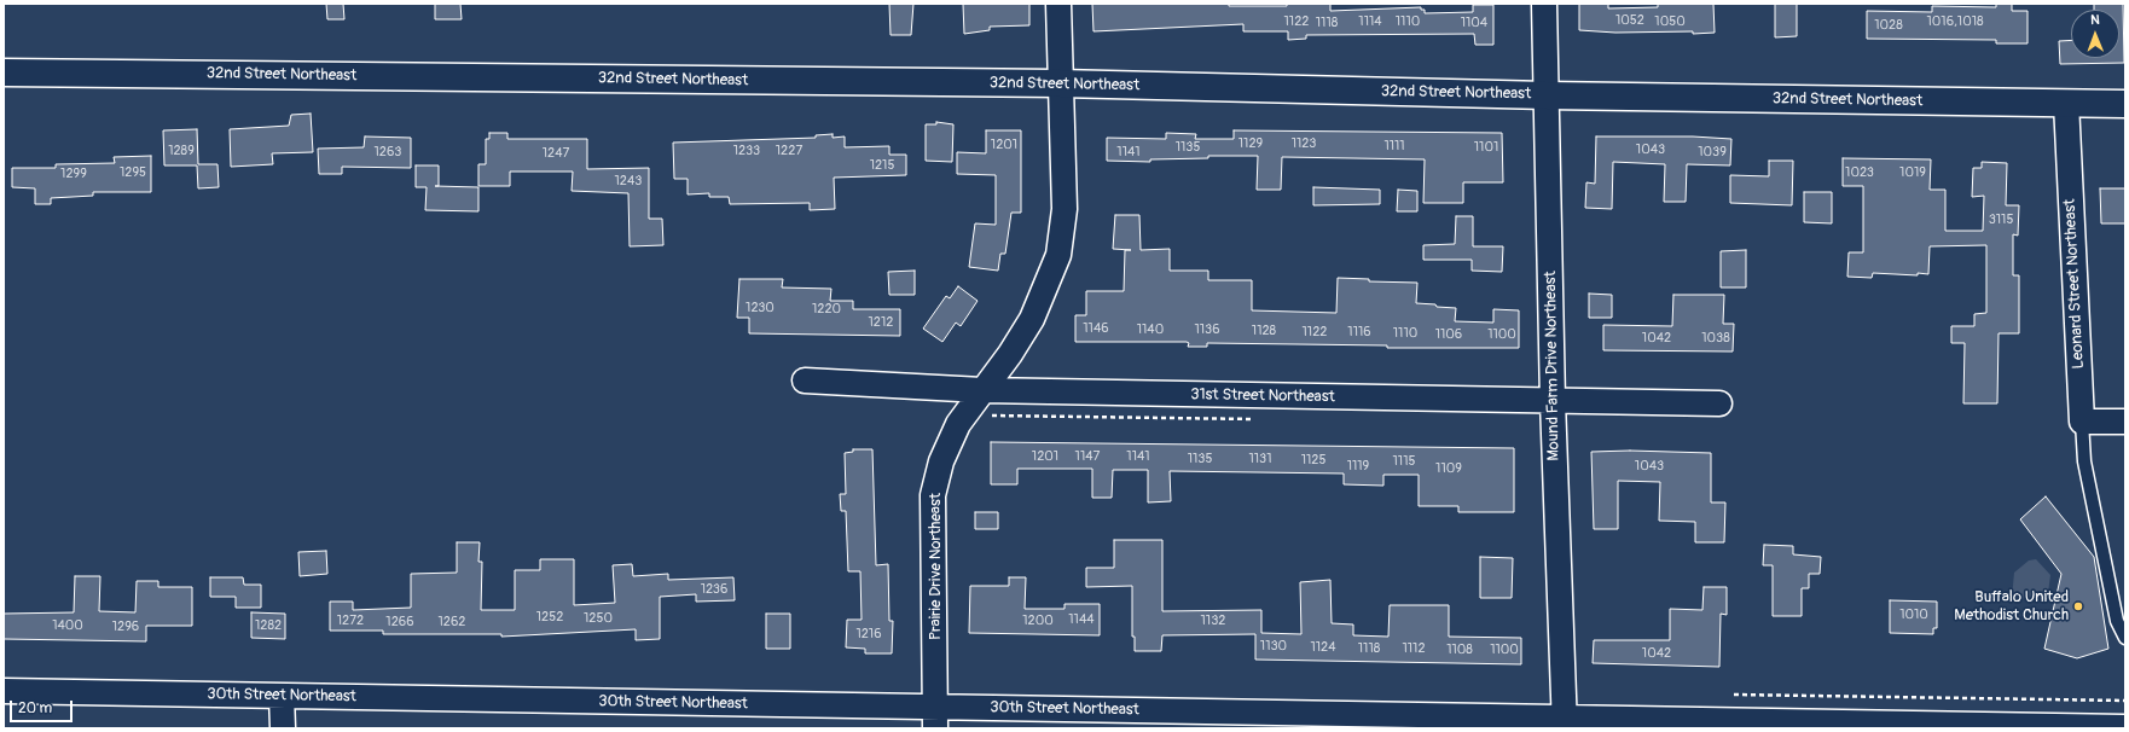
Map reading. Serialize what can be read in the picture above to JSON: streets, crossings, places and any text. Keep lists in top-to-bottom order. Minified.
{"streets":{"main road":["32nd Street Northeast"],"street":["Leonard Street Northeast","Mound Farm Drive Northeast","31st Street Northeast","Prairie Drive Northeast","30th Street Northeast"]},"crossings":[["32nd Street Northeast","Leonard Street Northeast"],["32nd Street Northeast","Mound Farm Drive Northeast"],["32nd Street Northeast","Prairie Drive Northeast"],["Mound Farm Drive Northeast","31st Street Northeast"],["Mound Farm Drive Northeast","30th Street Northeast"],["31st Street Northeast","Prairie Drive Northeast"],["Prairie Drive Northeast","30th Street Northeast"]],"places":["Buffalo United Methodist Church"],"house_numbers":["1052","1122","1114","1110","1050","1016,1018","1118","1104","1028","1129","1123","1201","1111","1135","1101","1043","1289","1233","1227","1263","1141","1039","1247","1215","1295","1023","1019","1299","1243","3115","1230","1220","1212","1146","1140","1136","1128","1122","1116","1110","1106","1100","1042","1038","1201","1147","1141","1135","1131","1125","1115","1119","1043","1109","1236","1010","1252","1250","1144","1272","1200","1132","1266","1262","1400","1282","1296","1216","1130","1124","1118","1112","1108","1100","1042"],"scale_bar":"20 m","north":"top"}
